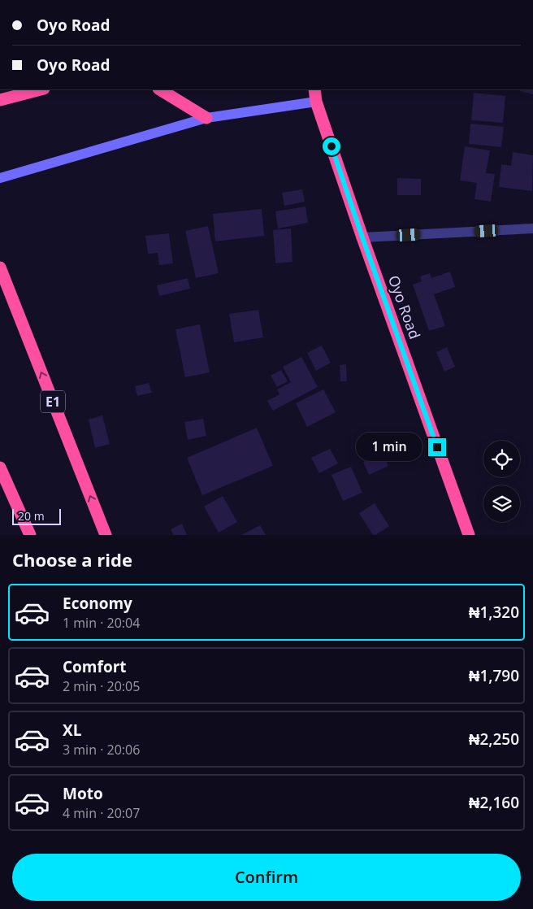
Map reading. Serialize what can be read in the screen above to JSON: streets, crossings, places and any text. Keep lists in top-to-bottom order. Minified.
{"streets":{"highway":["Oyo Road","E1"]},"scale_bar":"20 m","page":{"banner":["Oyo Road","Oyo Road"],"bubble":"1 min","scale":"20 m","heading":"Choose a ride","list":[{"name":"Economy","note":"1 min · 20:04","value":"₦1,320"},{"name":"Comfort","note":"2 min · 20:05","value":"₦1,790"},{"name":"XL","note":"3 min · 20:06","value":"₦2,250"},{"name":"Moto","note":"4 min · 20:07","value":"₦2,160"}],"buttons":"Confirm"}}
